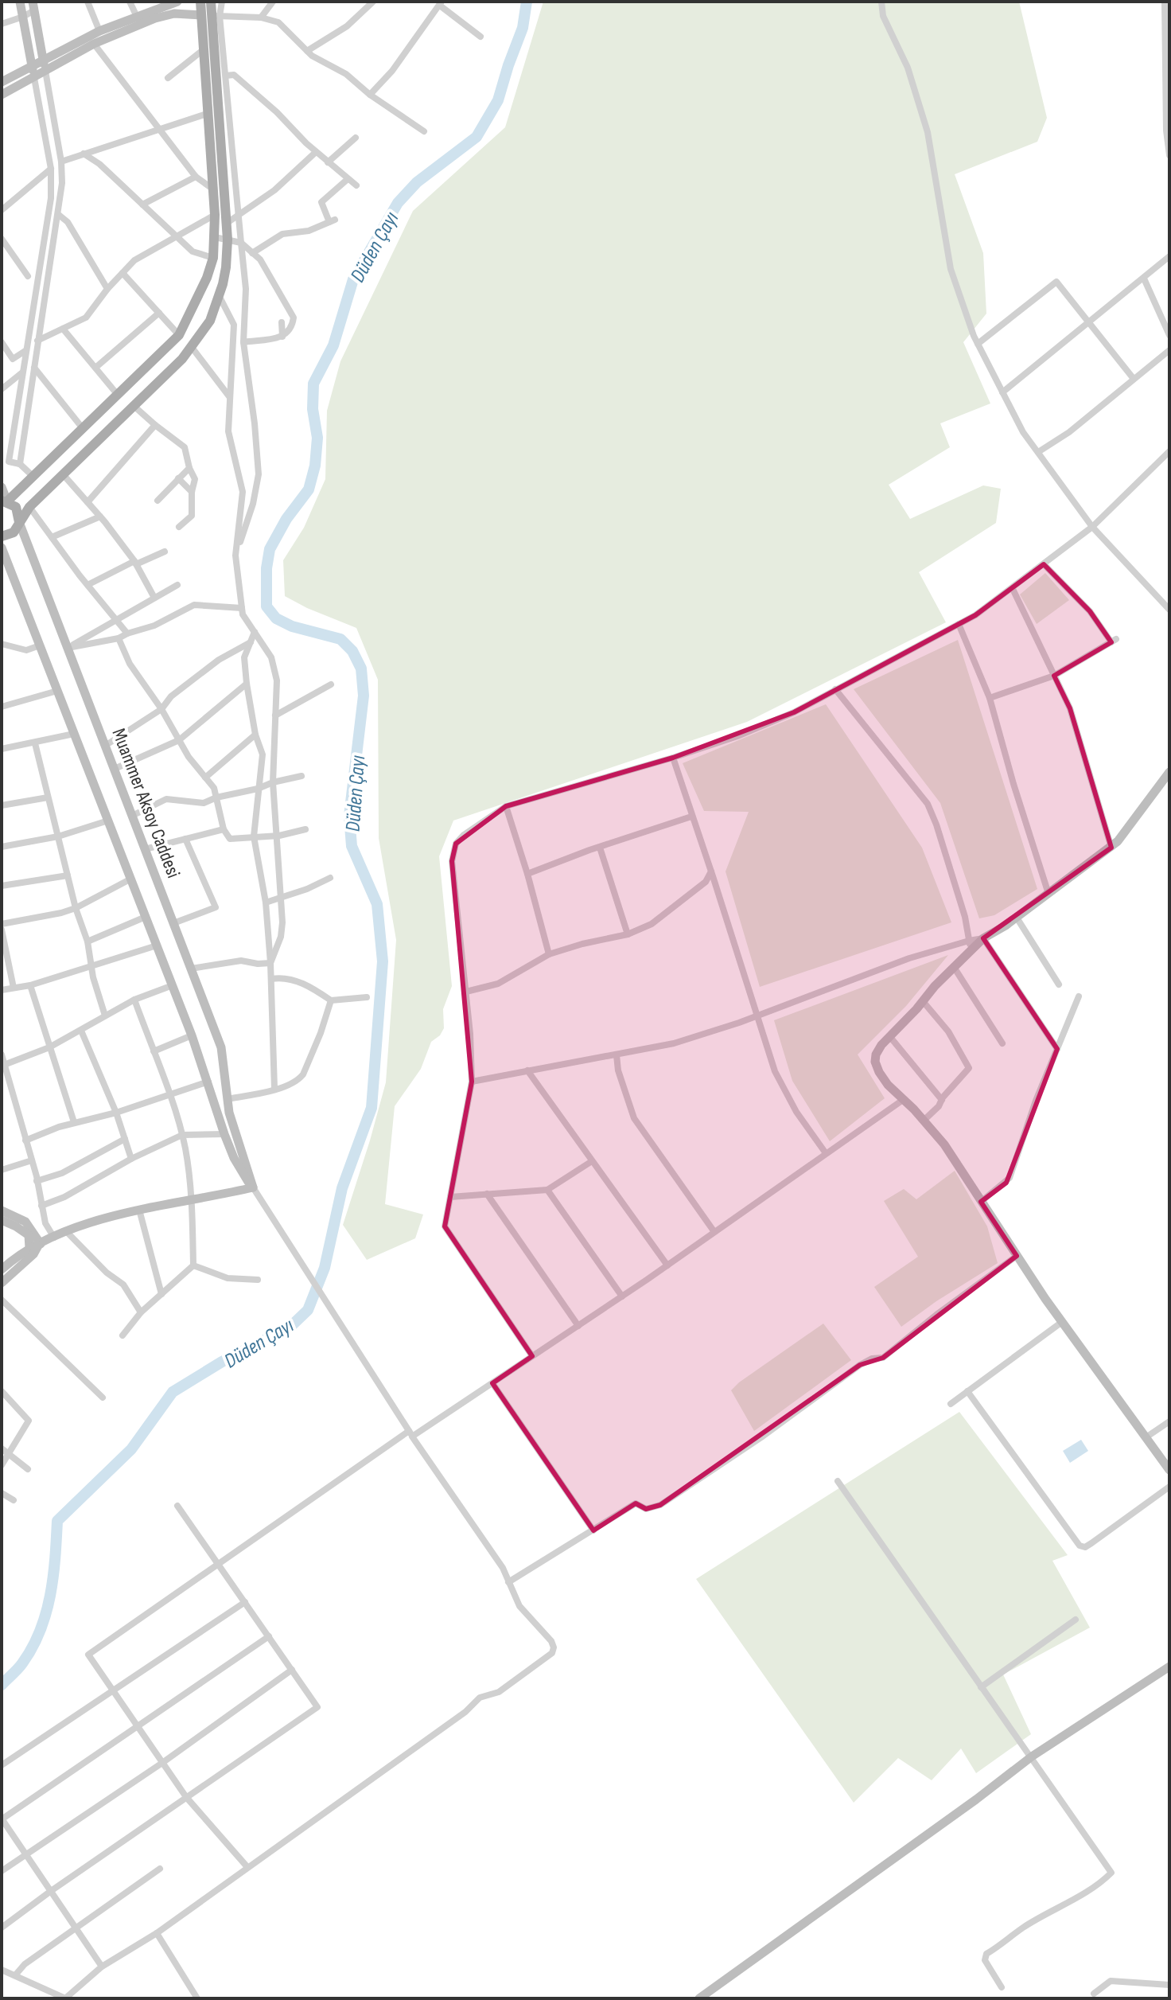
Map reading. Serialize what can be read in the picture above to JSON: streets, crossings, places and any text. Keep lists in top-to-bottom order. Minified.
{"streets":{"street":["Muammer Aksoy Caddesi"]},"water":["Düden Çayı"]}
